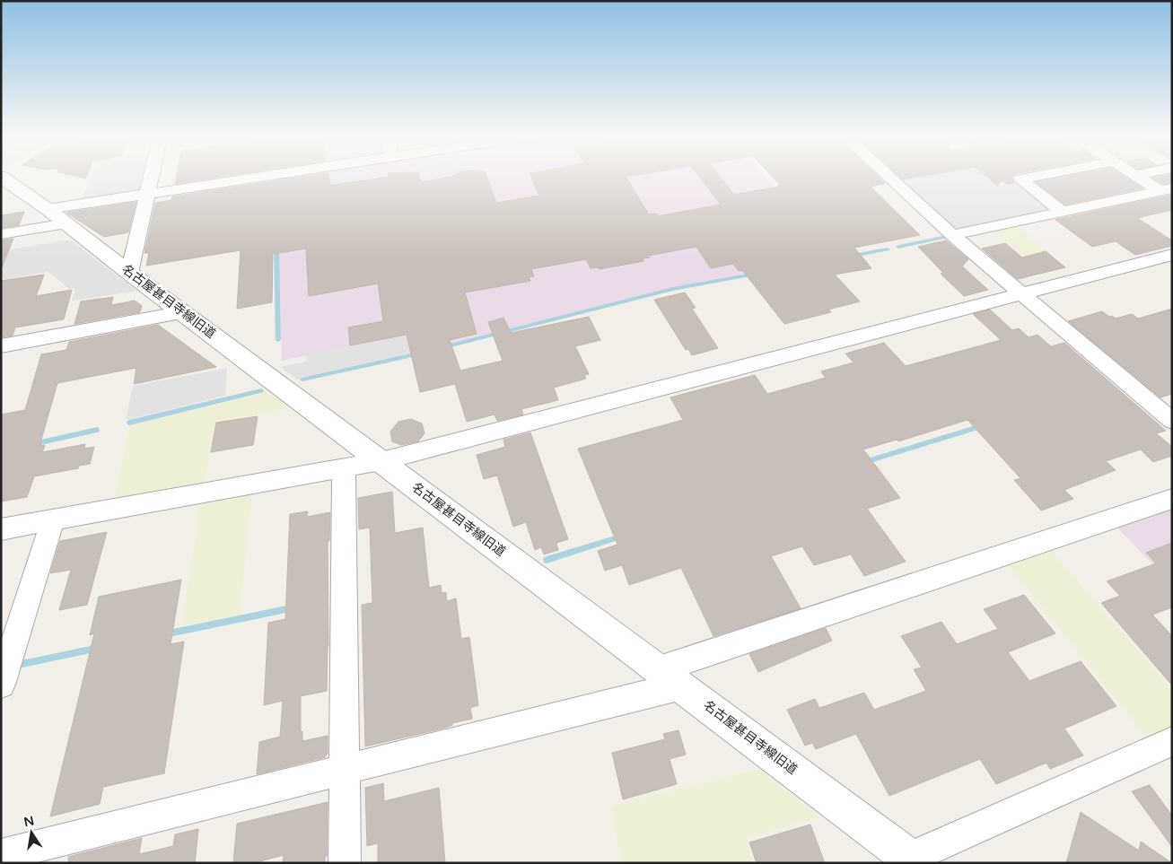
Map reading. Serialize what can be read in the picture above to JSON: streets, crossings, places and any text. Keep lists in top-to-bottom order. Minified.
{"streets":{"street":["名古屋甚目寺線旧道"]},"north":"top"}
